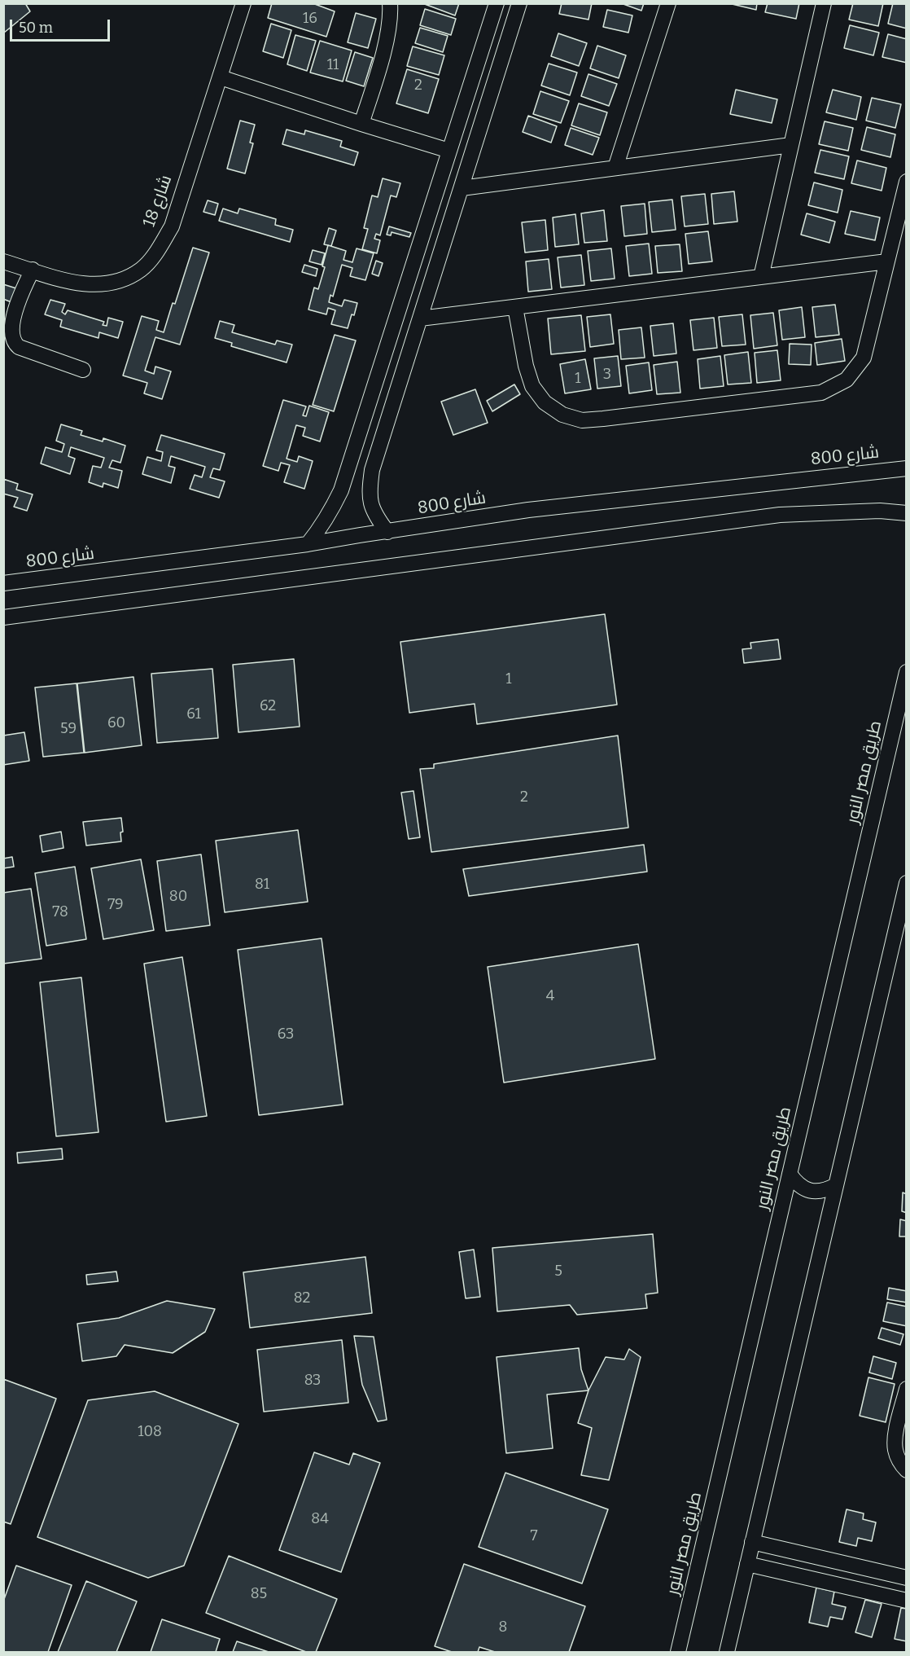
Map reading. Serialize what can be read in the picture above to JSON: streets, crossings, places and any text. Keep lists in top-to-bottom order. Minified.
{"streets":{"street":["شارع 18","شارع 800","طريق مصر النور"]},"house_numbers":["16","11","2","3","1","1","62","61","60","59","2","81","80","79","78","4","63","5","82","83","108","84","7","85","8"],"scale_bar":"50 m"}
